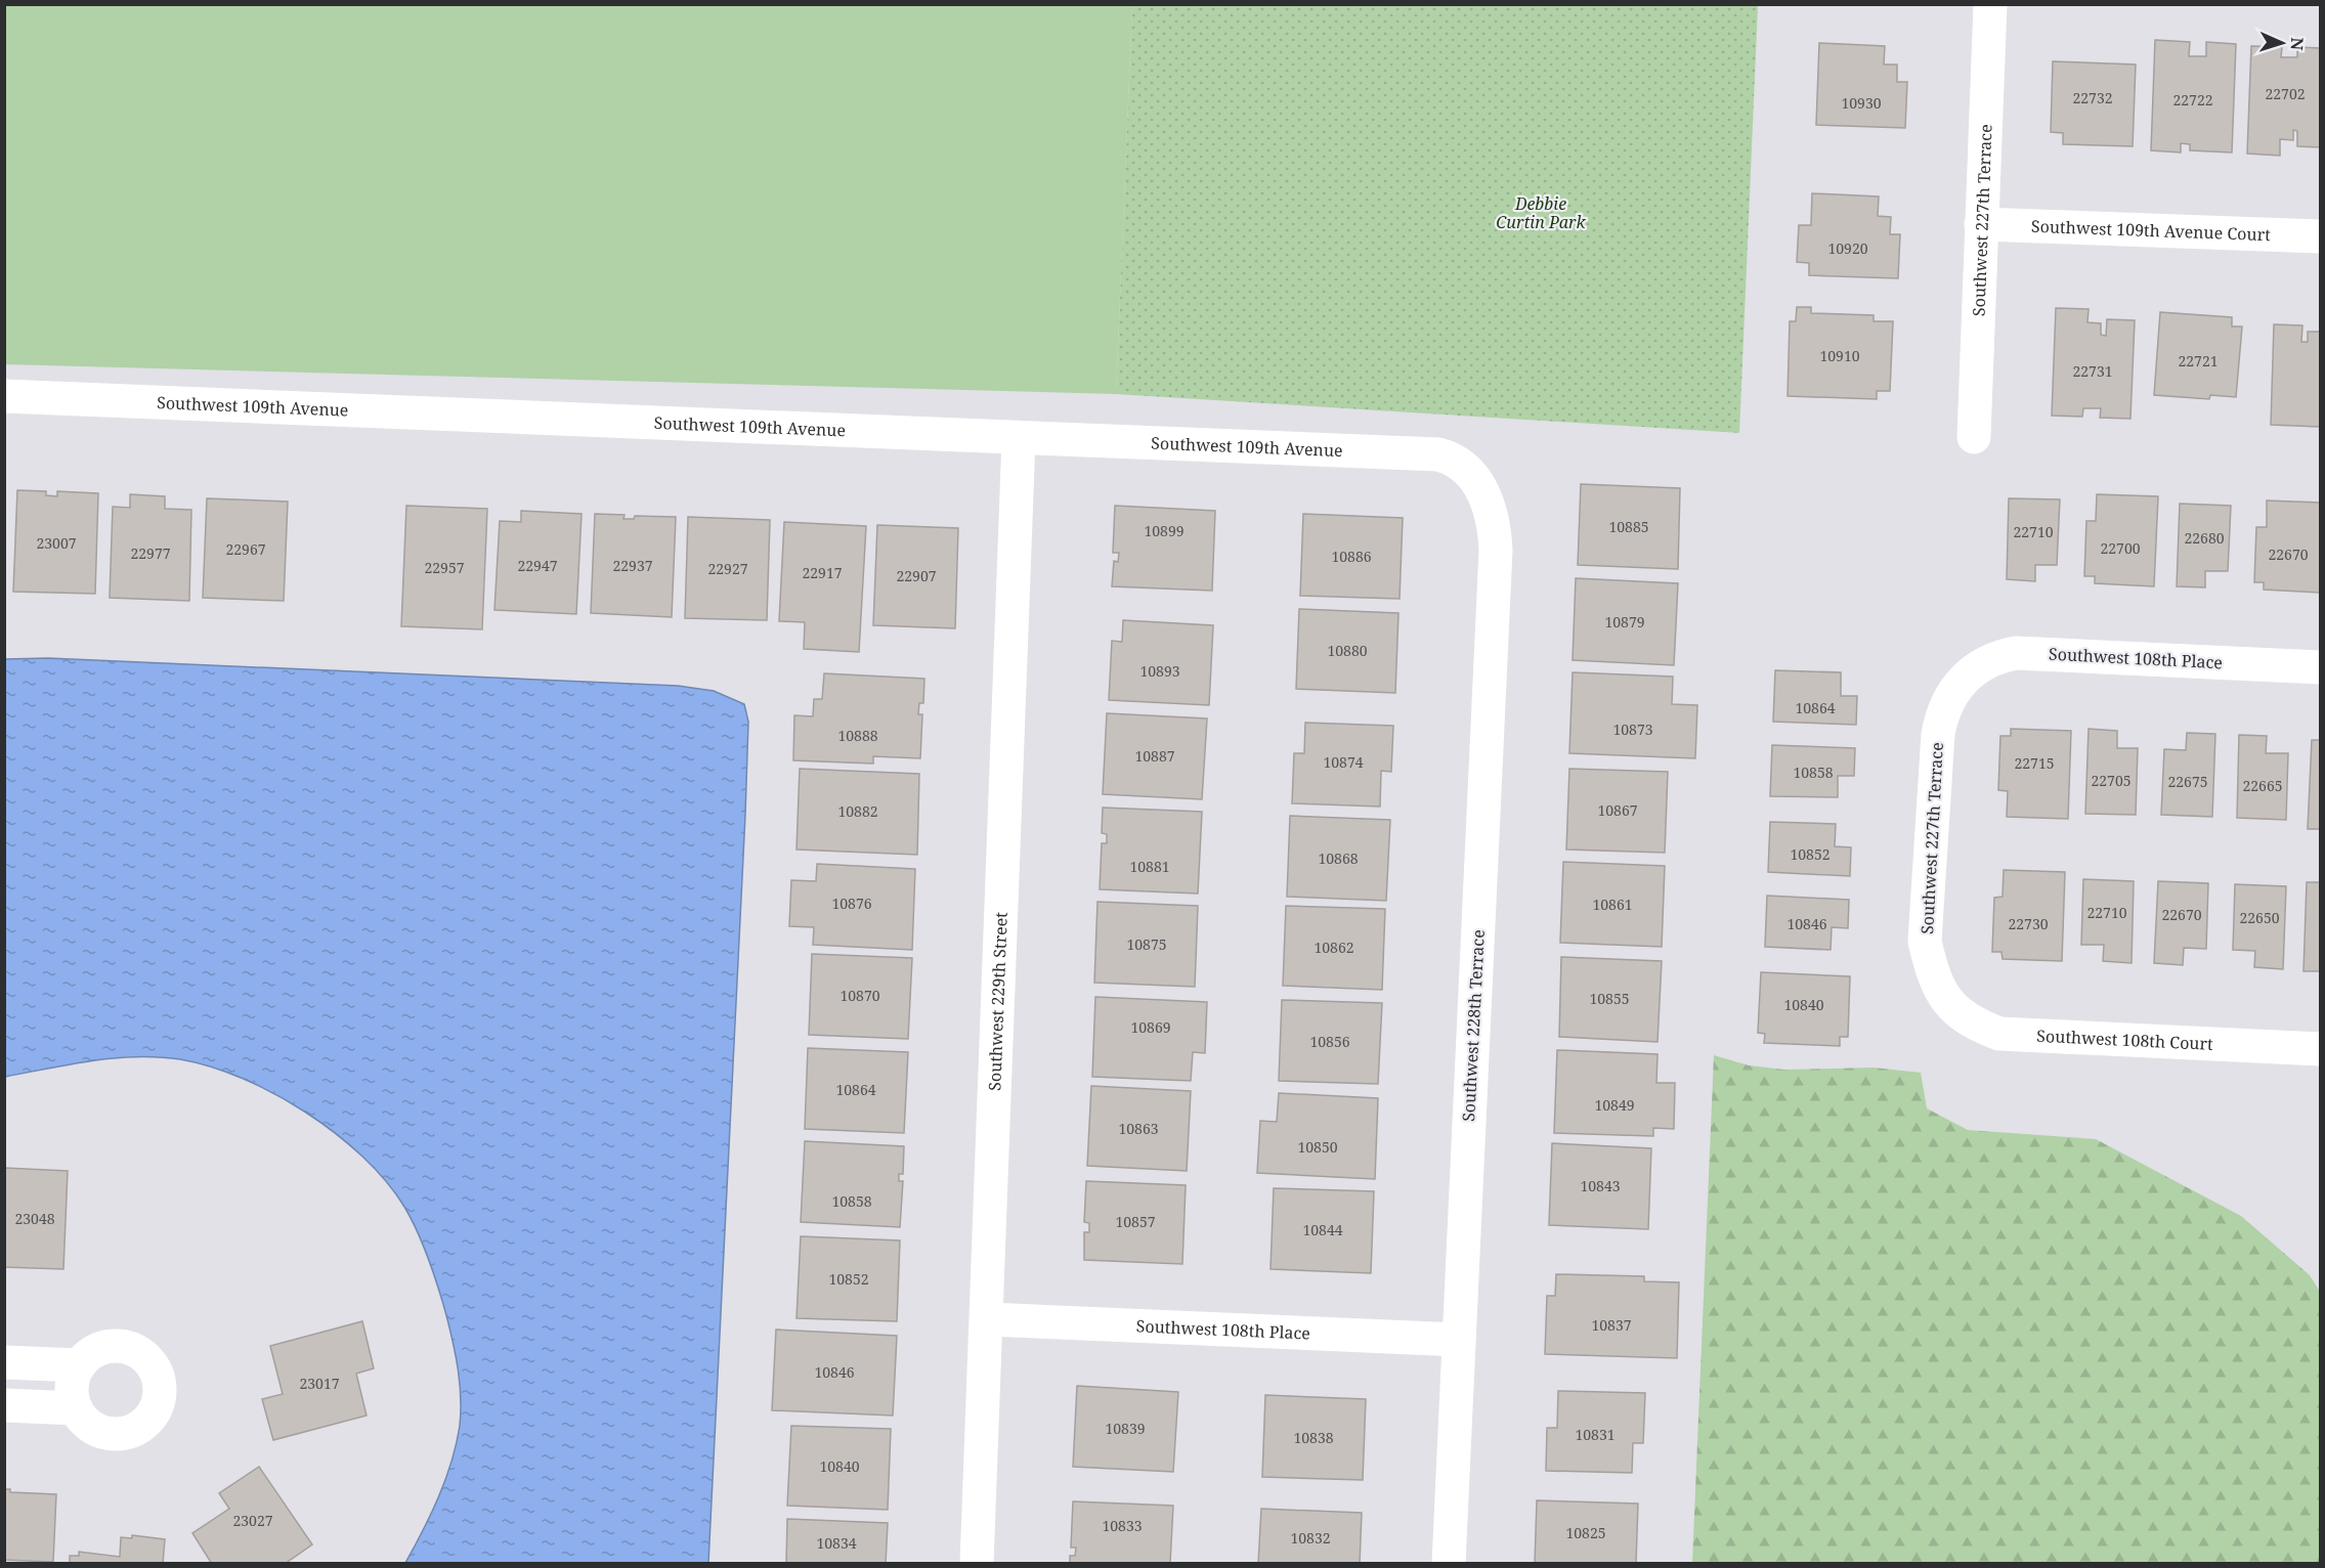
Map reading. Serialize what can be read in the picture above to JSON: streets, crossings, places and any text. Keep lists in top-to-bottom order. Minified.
{"streets":{"street":["Southwest 227th Terrace","Southwest 109th Avenue Court","Southwest 109th Avenue","Southwest 108th Place","Southwest 229th Street","Southwest 228th Terrace","Southwest 108th Court"]},"crossings":[["Southwest 227th Terrace","Southwest 109th Avenue Court"],["Southwest 227th Terrace","Southwest 108th Place"],["Southwest 227th Terrace","Southwest 108th Court"],["Southwest 109th Avenue","Southwest 229th Street"],["Southwest 109th Avenue","Southwest 228th Terrace"],["Southwest 108th Place","Southwest 229th Street"],["Southwest 108th Place","Southwest 228th Terrace"]],"parks":["Debbie Curtin Park"],"house_numbers":["22702","22732","22722","10930","10920","10910","22721","22731","10885","10899","22710","22680","23007","22700","22967","22977","22670","10886","22947","22937","22957","22927","22917","22907","10879","10880","10893","10864","10873","10888","10887","10874","22715","10858","22705","22675","22665","10867","10882","10852","10868","10881","10876","10861","22710","22670","22650","10846","22730","10875","10862","10870","10855","10840","10869","10856","10864","10849","10863","10850","10843","10858","23048","10857","10844","10852","10837","10846","23017","10839","10831","10838","10840","23027","10833","10825","10832","10834"],"north":"right"}
